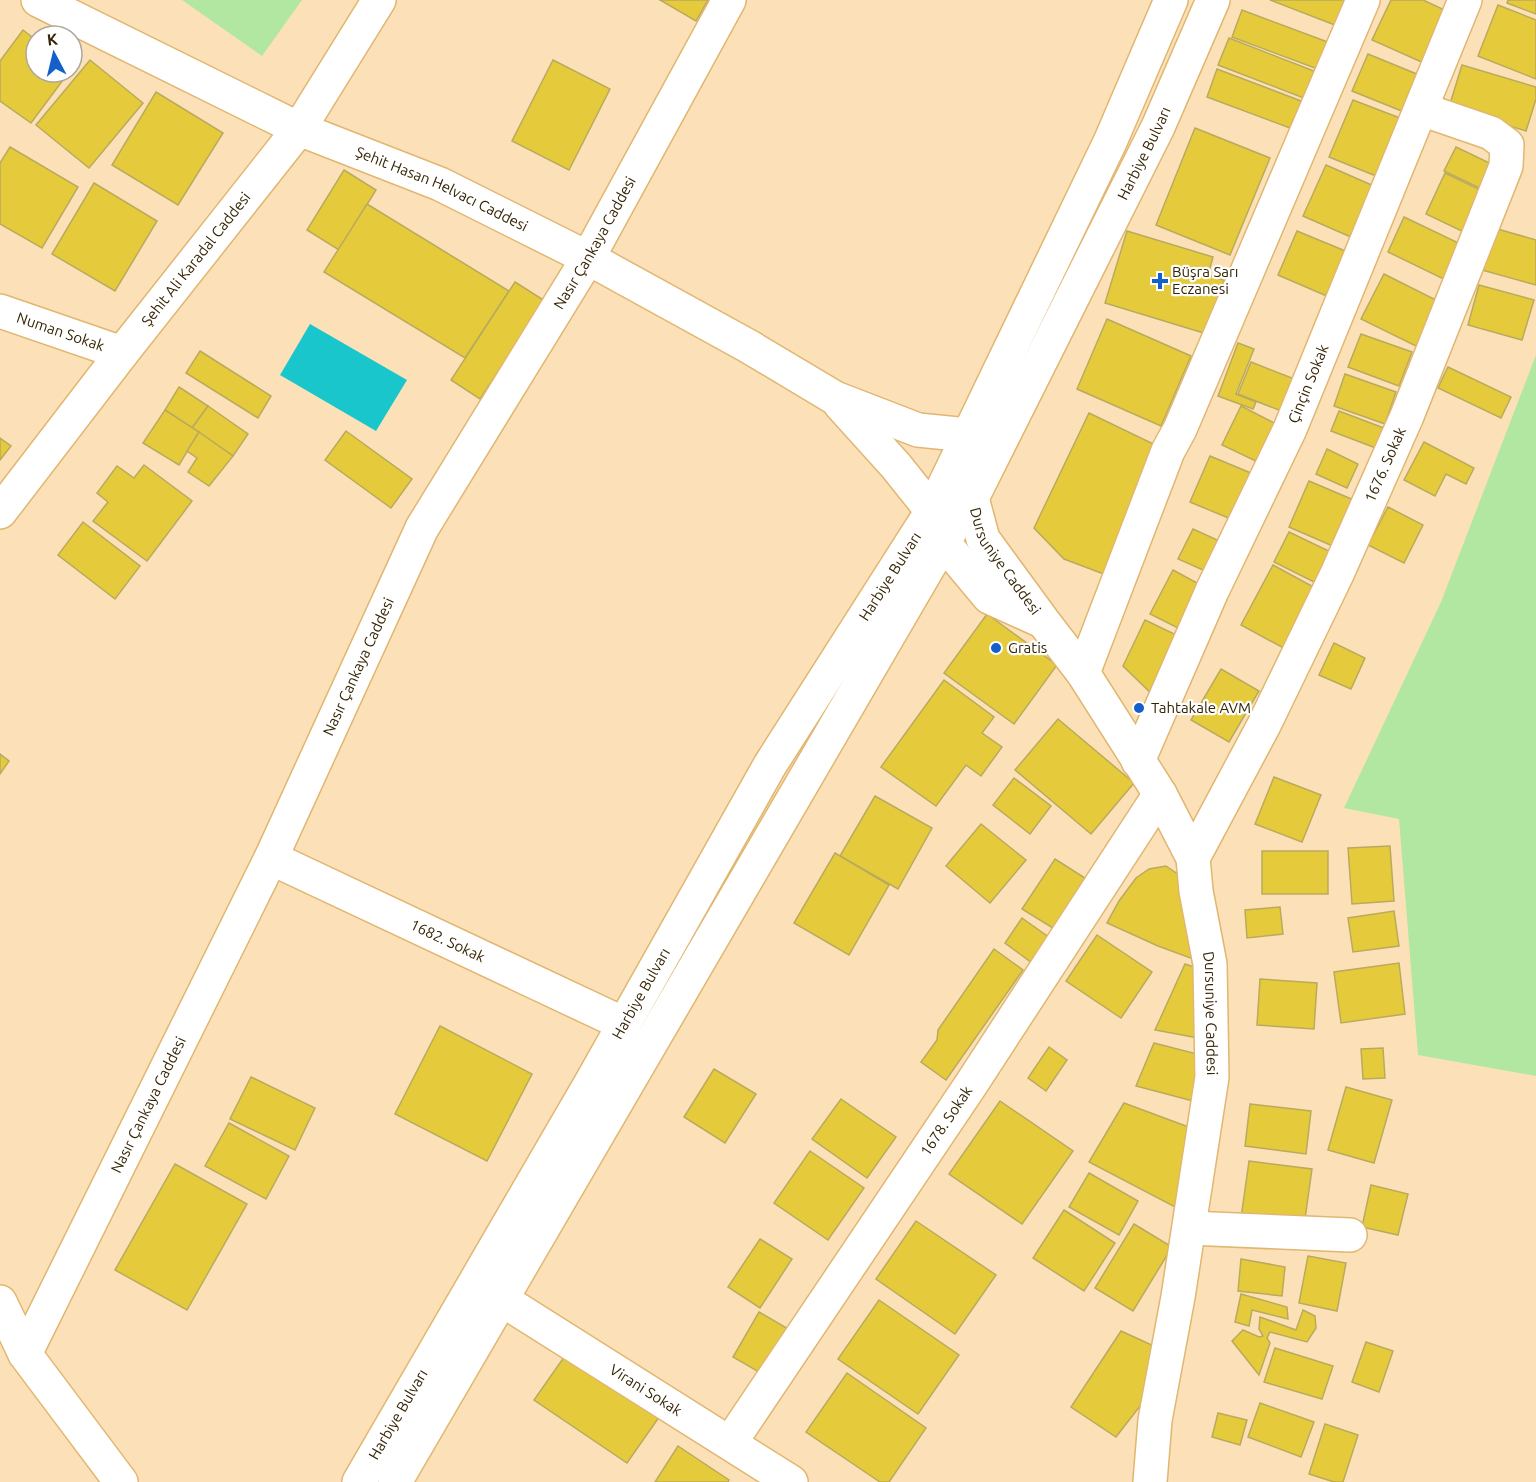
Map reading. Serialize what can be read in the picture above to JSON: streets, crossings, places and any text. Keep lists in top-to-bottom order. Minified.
{"streets":{"street":["Harbiye Bulvarı","Şehit Hasan Helvacı Caddesi","Nasır Çankaya Caddesi","Şehit Ali Karadal Caddesi","Numan Sokak","Çinçin Sokak","1676. Sokak","Dursuniye Caddesi","1682. Sokak","1678. Sokak","Virani Sokak"]},"crossings":[["Harbiye Bulvarı","Şehit Hasan Helvacı Caddesi"],["Harbiye Bulvarı","Dursuniye Caddesi"],["Harbiye Bulvarı","1682. Sokak"],["Harbiye Bulvarı","Virani Sokak"],["Şehit Hasan Helvacı Caddesi","Nasır Çankaya Caddesi"],["Şehit Hasan Helvacı Caddesi","Şehit Ali Karadal Caddesi"],["Nasır Çankaya Caddesi","1682. Sokak"],["Şehit Ali Karadal Caddesi","Numan Sokak"],["Çinçin Sokak","1676. Sokak"],["Çinçin Sokak","Dursuniye Caddesi"],["1676. Sokak","Dursuniye Caddesi"],["Dursuniye Caddesi","1678. Sokak"],["1678. Sokak","Virani Sokak"]],"places":{"health":["Büşra Sarı Eczanesi"],"other":["Gratis","Tahtakale AVM"]},"north":"top"}
